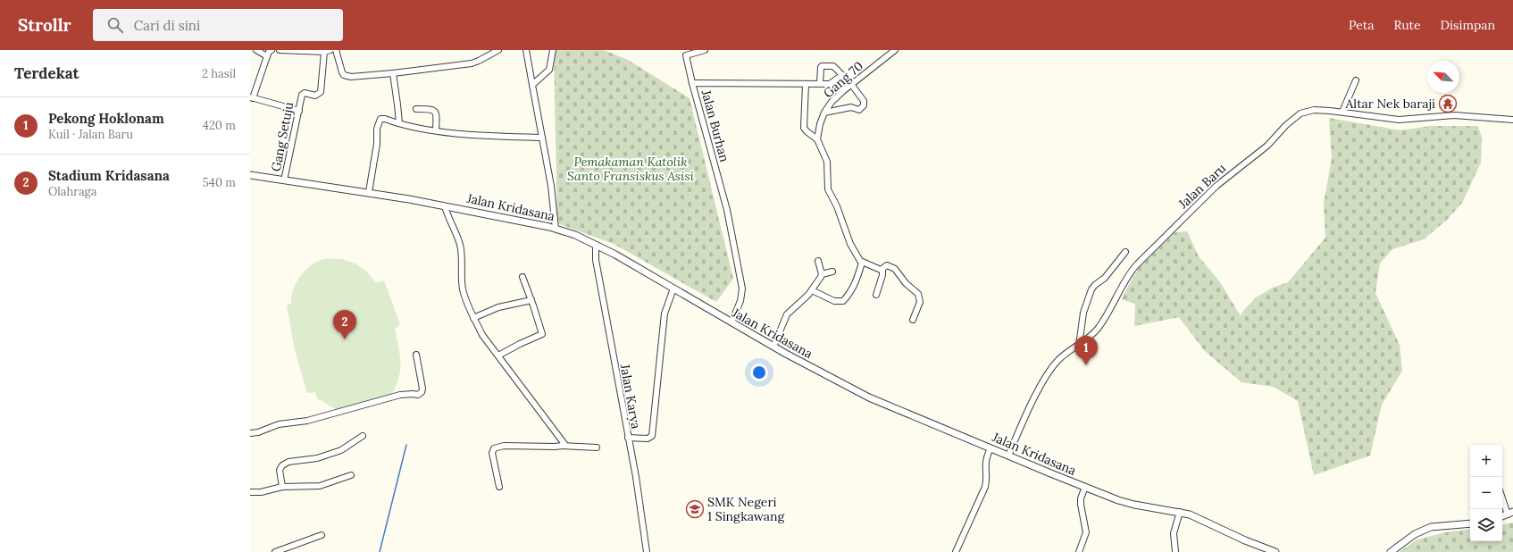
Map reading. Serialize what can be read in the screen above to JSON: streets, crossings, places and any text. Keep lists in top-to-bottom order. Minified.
{"streets":{"street":["Gang 70","Jalan Burhan","Gang Setuju","Jalan Baru","Jalan Kridasana","Jalan Karya"]},"crossings":[["Jalan Burhan","Jalan Kridasana"],["Gang Setuju","Jalan Kridasana"],["Jalan Baru","Jalan Kridasana"],["Jalan Kridasana","Jalan Karya"]],"parks":["Pemakaman Katolik Santo Fransiskus Asisi"],"places":{"temple":["Altar Nek baraji"],"school or university":["SMK Negeri 1 Singkawang"]},"north":"top left","page":{"header":"Strollr","search":"Cari di sini","nav":["Peta","Rute","Disimpan"],"heading":["Terdekat","2 hasil"],"list":[{"mark":"1","name":"Pekong Hoklonam","note":"Kuil · Jalan Baru","value":"420 m"},{"mark":"2","name":"Stadium Kridasana","note":"Olahraga","value":"540 m"}],"pins":["2","1"],"map_buttons":["+","−"]}}
